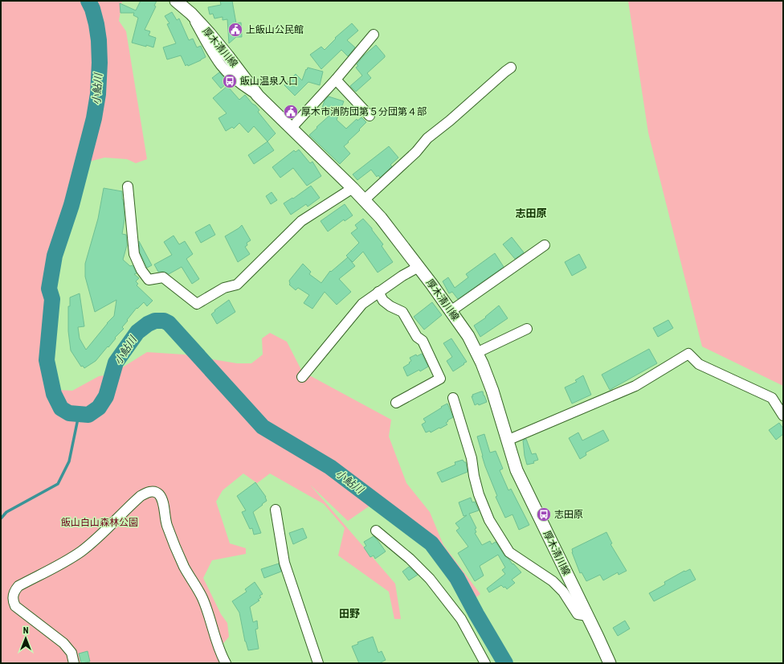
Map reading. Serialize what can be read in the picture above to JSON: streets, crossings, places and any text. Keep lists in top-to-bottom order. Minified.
{"streets":{"main road":["厚木清川線"]},"districts":["志田原","田野"],"water":["小鮎川"],"parks":["飯山白山森林公園"],"places":{"public building":["上飯山公民館","厚木市消防団第５分団第４部"],"bus stop":["飯山温泉入口","志田原"]},"north":"top"}
